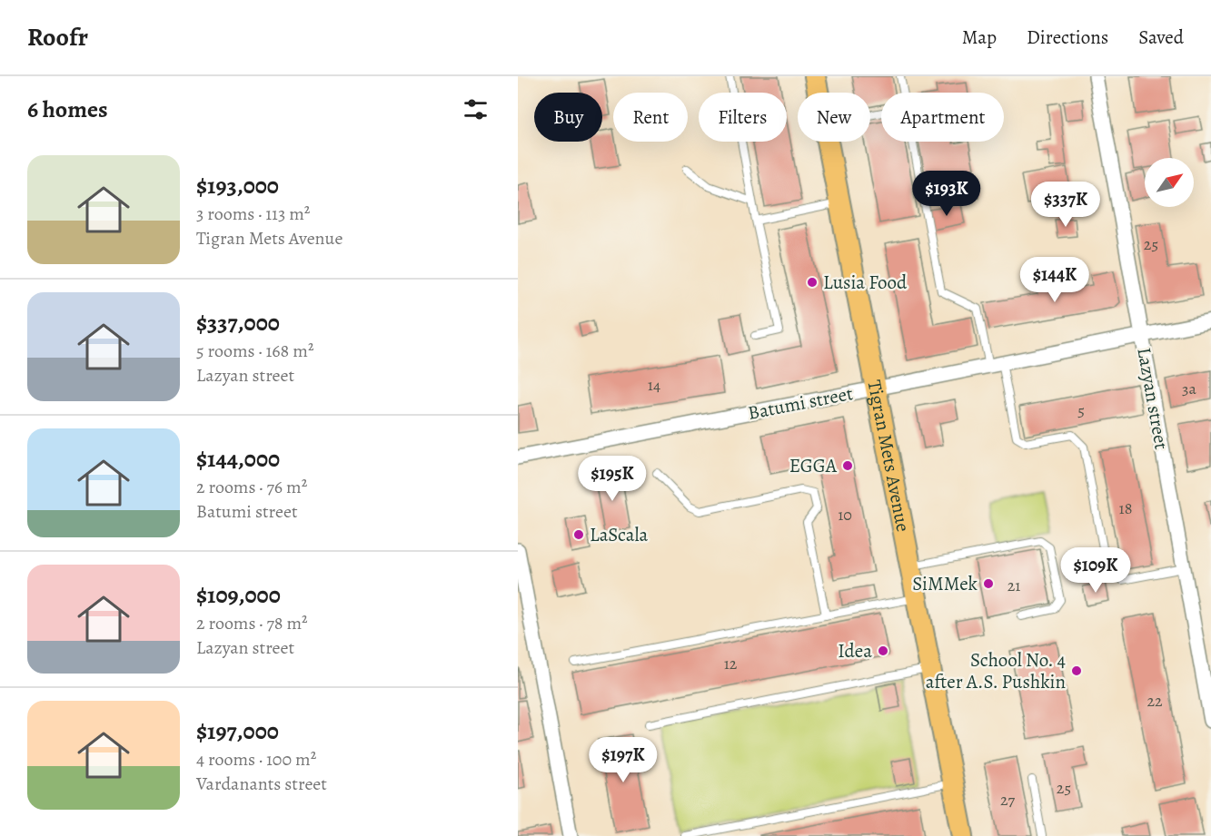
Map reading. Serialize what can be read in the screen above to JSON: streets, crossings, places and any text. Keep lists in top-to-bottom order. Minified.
{"streets":{"main road":["Tigran Mets Avenue"],"street":["Lazyan street","Batumi street"]},"crossings":[["Lazyan street","Batumi street"],["Batumi street","Tigran Mets Avenue"]],"places":["Lusia Food","EGGA","LaScala","SiMMek","Idea","School No. 4 after A.S. Pushkin"],"house_numbers":["25","14","3a","5","18","10","21","12","22","25","27"],"north":"top right","page":{"header":"Roofr","nav":["Map","Directions","Saved"],"heading":"6 homes","chip":["Buy","Rent","Filters","New","Apartment"],"list":[{"name":"$193,000","note":"3 rooms · 113 m² · Tigran Mets Avenue"},{"name":"$337,000","note":"5 rooms · 168 m² · Lazyan street"},{"name":"$144,000","note":"2 rooms · 76 m² · Batumi street"},{"name":"$109,000","note":"2 rooms · 78 m² · Lazyan street"},{"name":"$197,000","note":"4 rooms · 100 m² · Vardanants street"}],"price":["$193K","$337K","$144K","$195K","$109K","$197K"]}}
